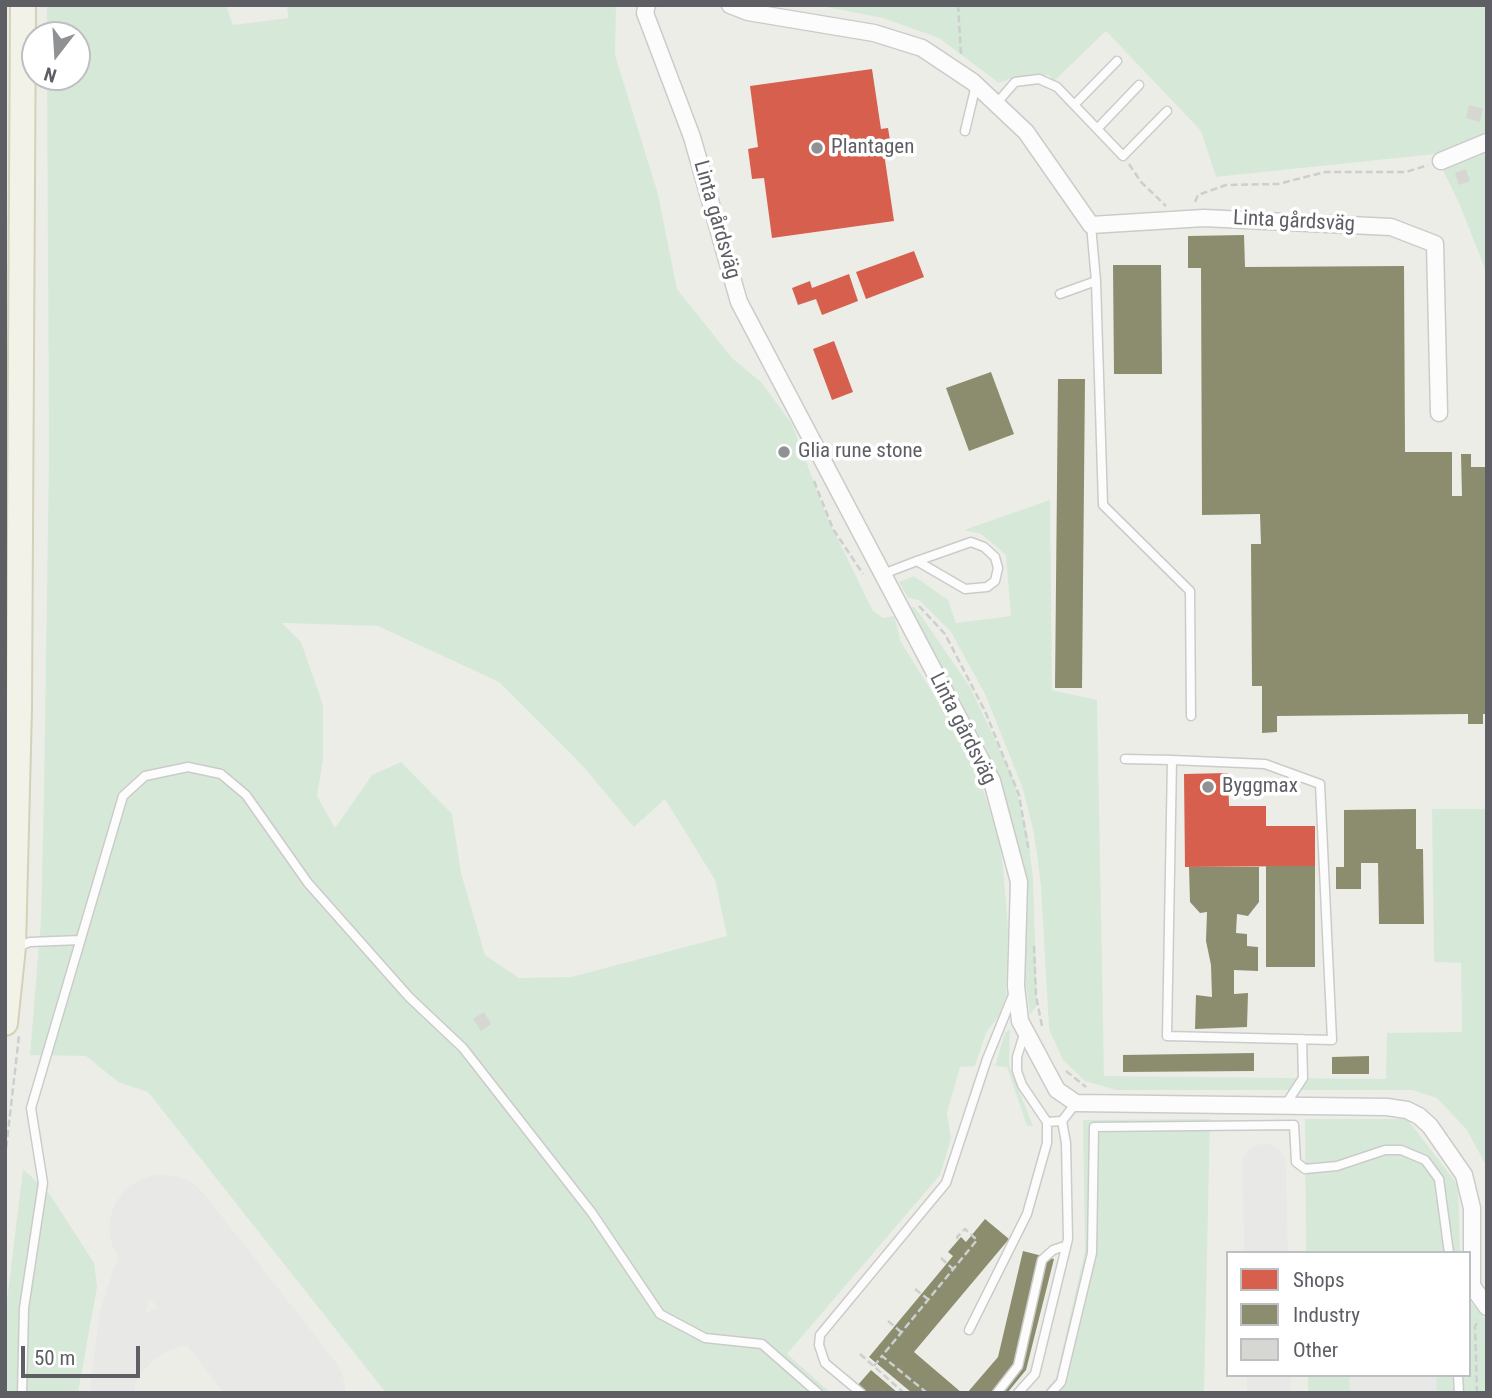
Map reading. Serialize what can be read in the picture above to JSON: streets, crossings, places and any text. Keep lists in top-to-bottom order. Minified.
{"streets":{"street":["Linta gårdsväg"]},"places":["Plantagen","Glia rune stone","Byggmax"],"legend":["Shops","Industry","Other"],"scale_bar":"50 m","north":"bottom"}
